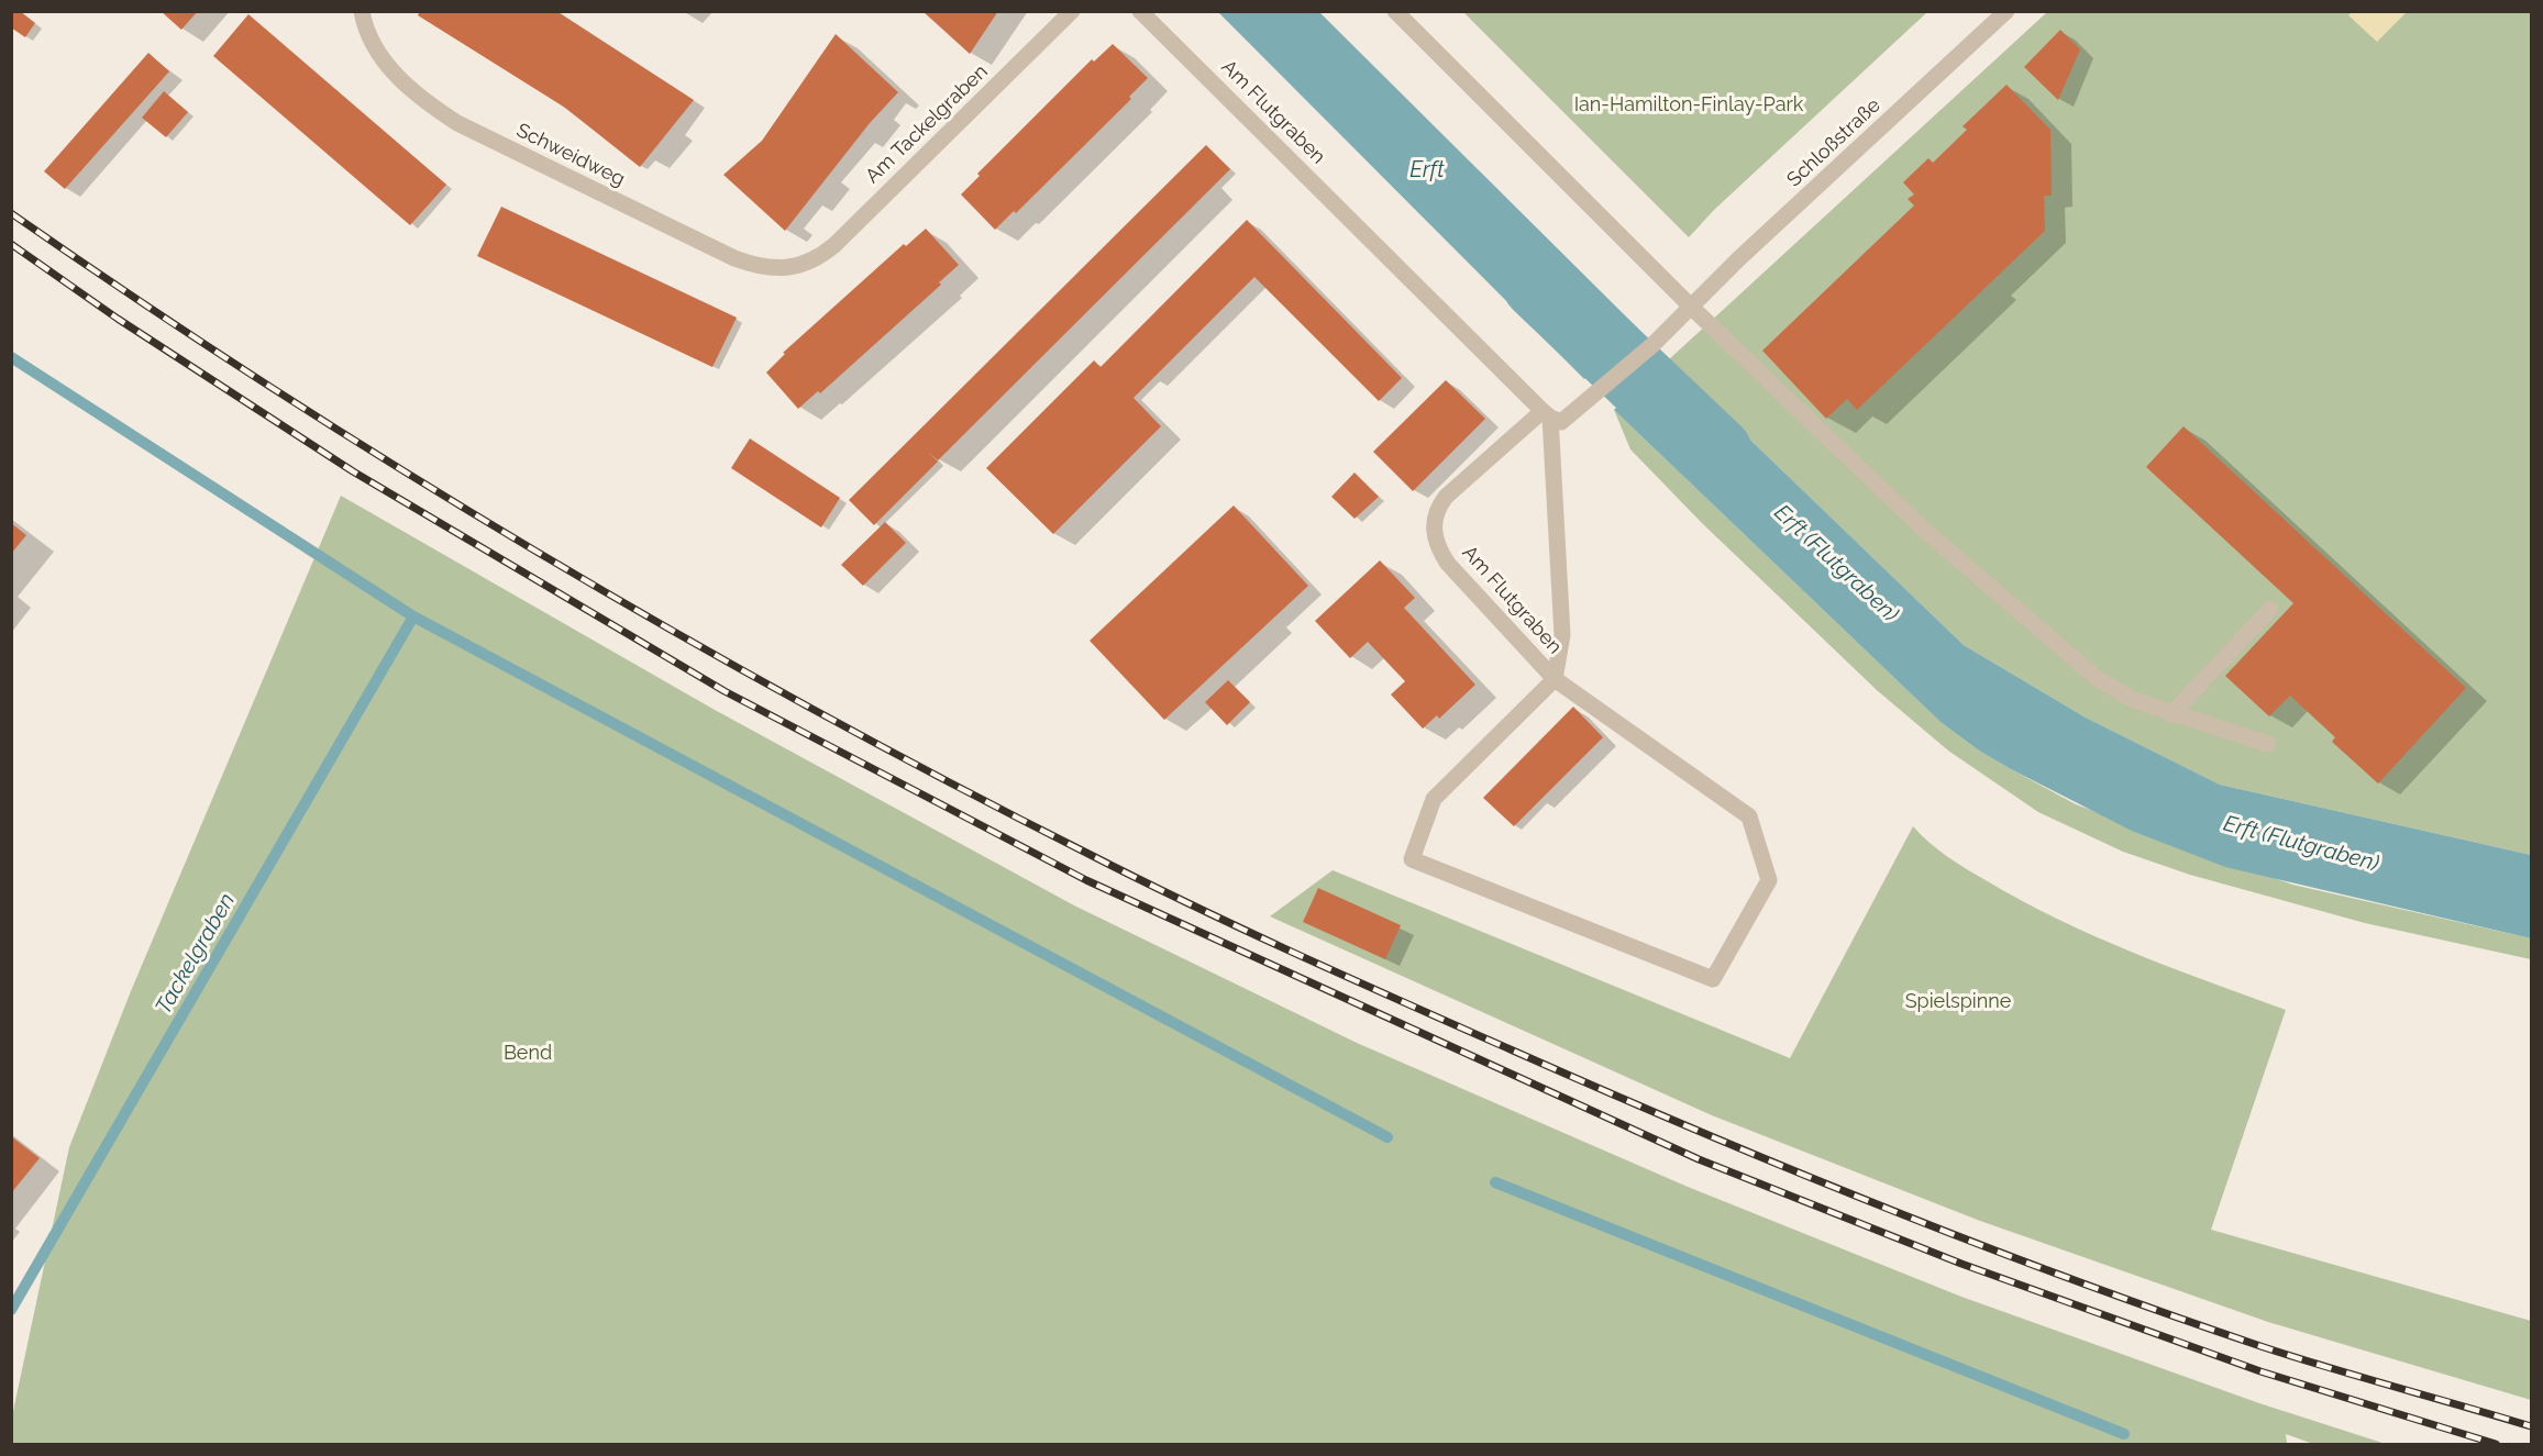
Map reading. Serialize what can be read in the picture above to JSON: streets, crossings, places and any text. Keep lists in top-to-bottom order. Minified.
{"streets":{"street":["Am Flutgraben","Am Tackelgraben","Schloßstraße","Schweidweg"]},"crossings":[["Am Flutgraben","Schloßstraße"],["Am Tackelgraben","Schweidweg"]],"water":["Erft","Erft (Flutgraben)","Tackelgraben"],"parks":["Ian-Hamilton-Finlay-Park","Spielspinne","Bend"]}
